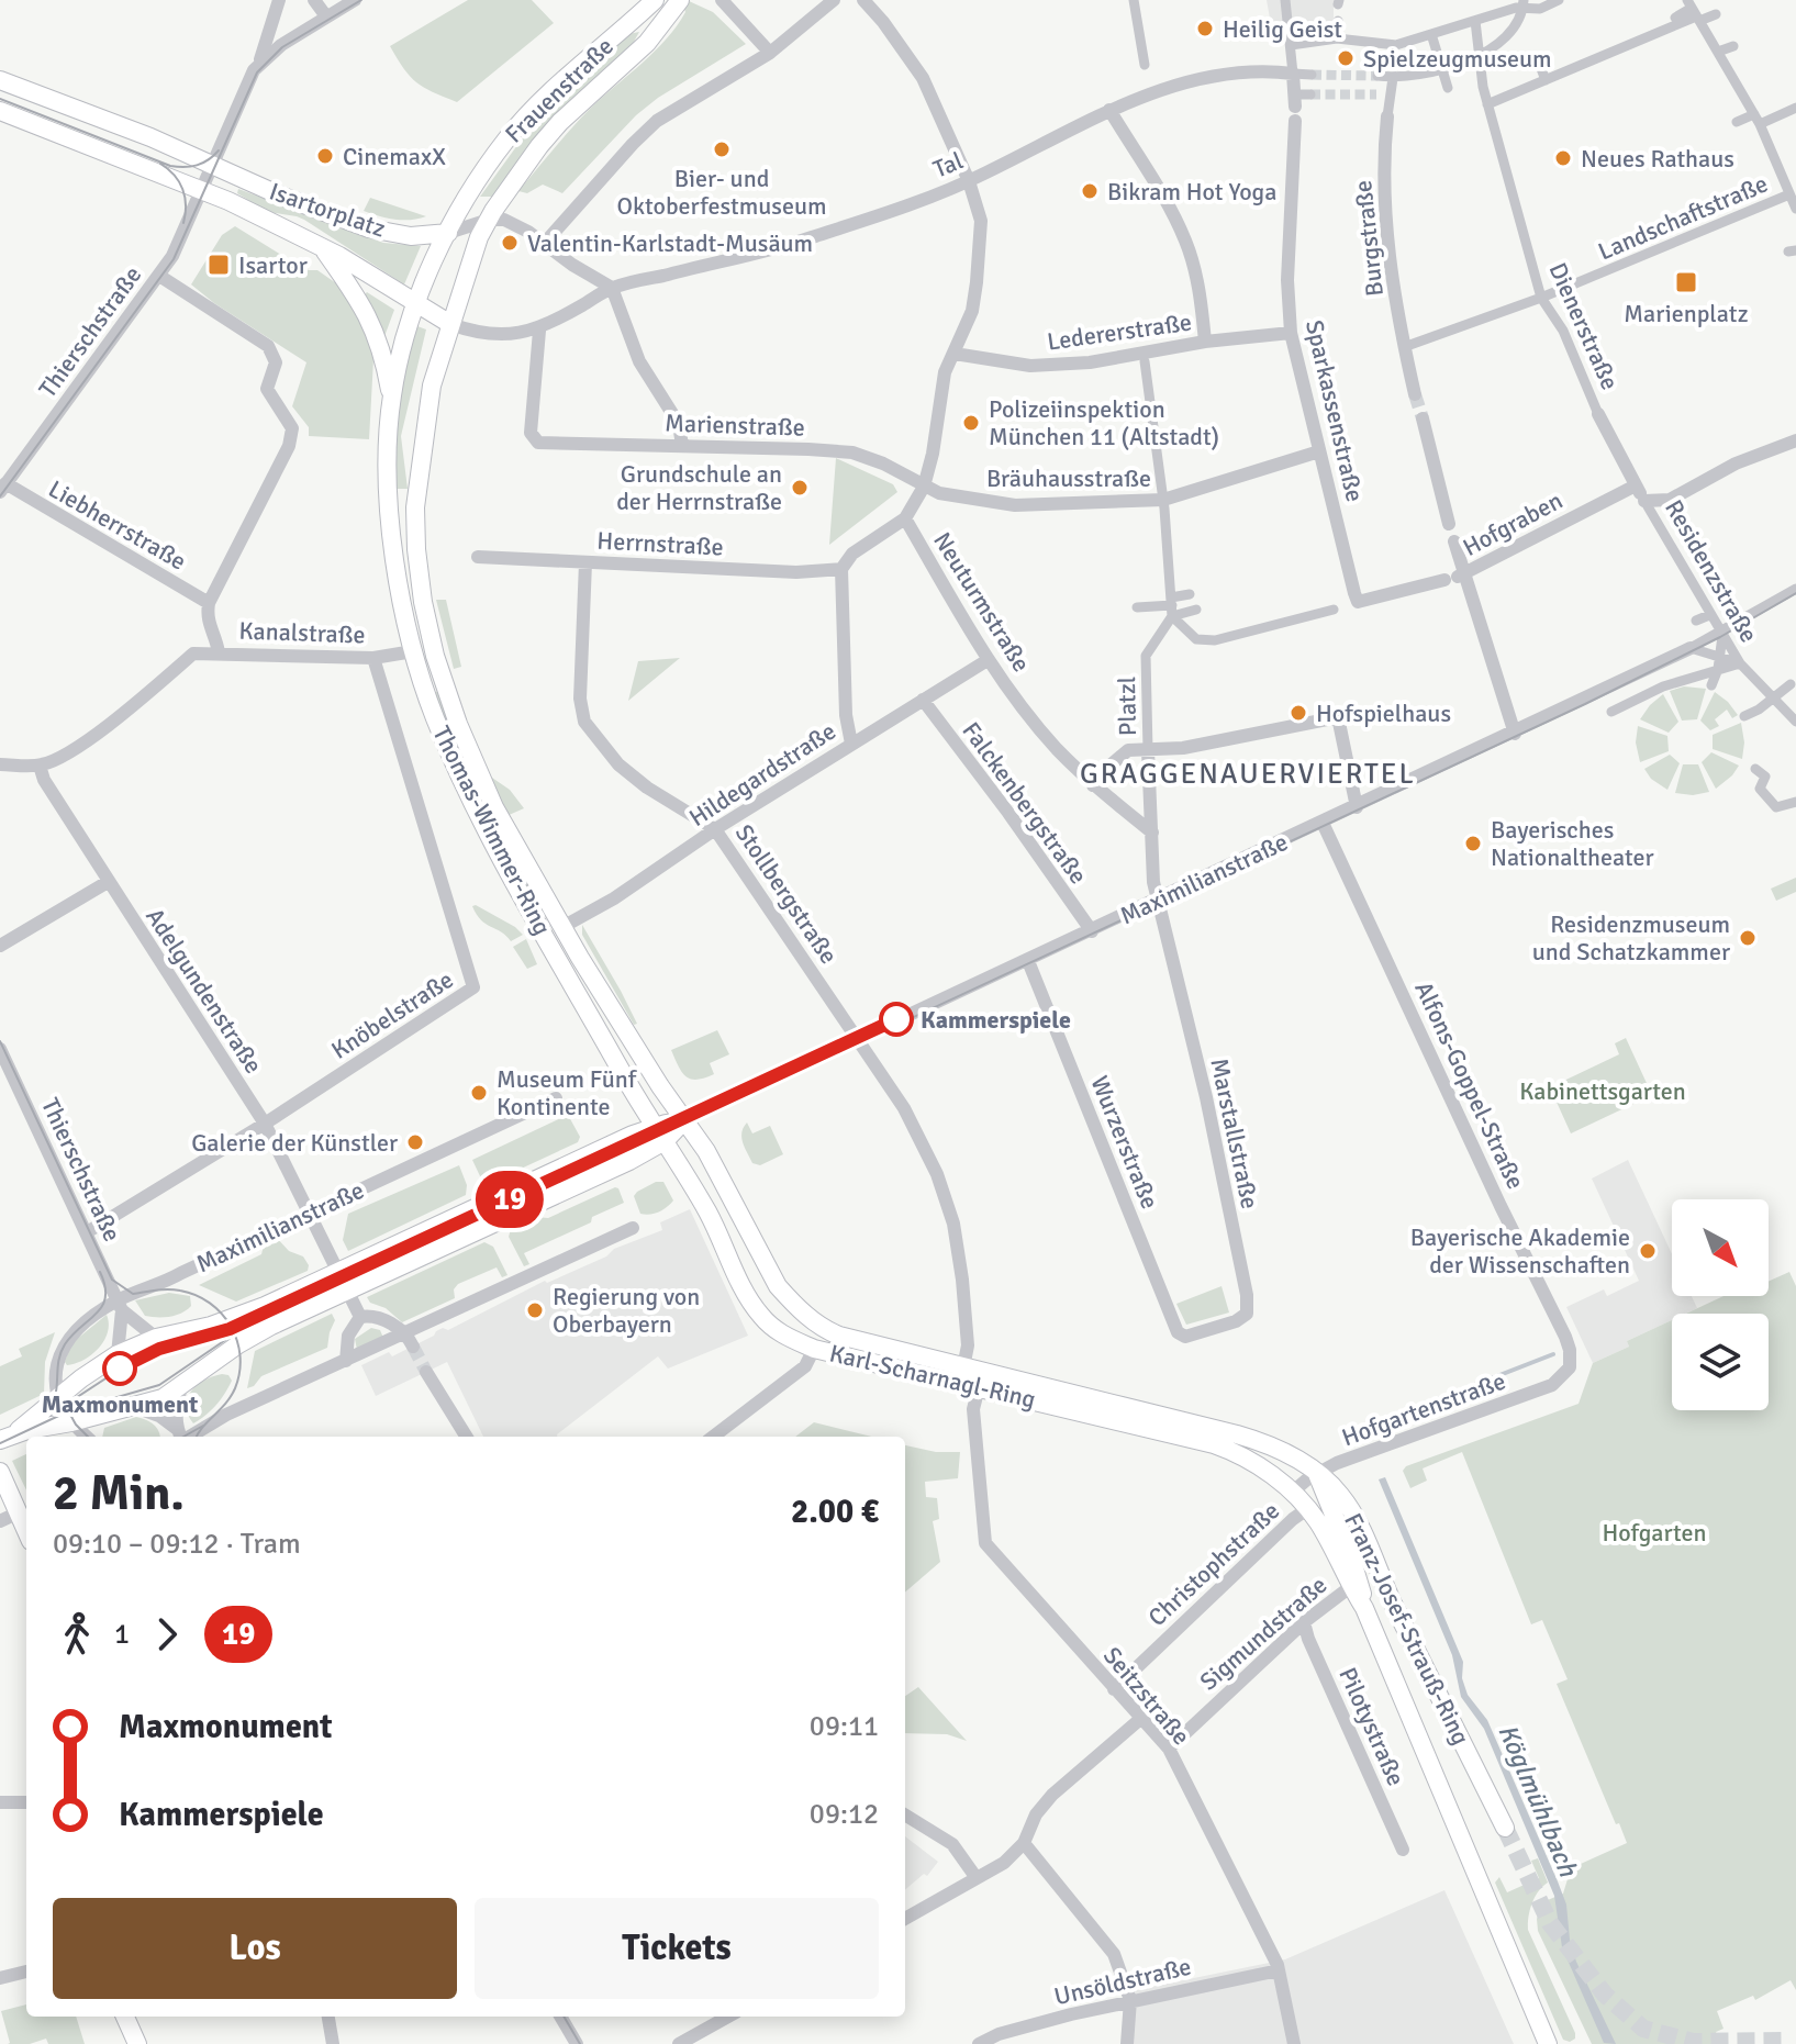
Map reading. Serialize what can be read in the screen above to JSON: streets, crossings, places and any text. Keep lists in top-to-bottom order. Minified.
{"streets":{"main road":["Frauenstraße","Isartorplatz","Thomas-Wimmer-Ring","Maximilianstraße","Karl-Scharnagl-Ring","Franz-Josef-Strauß-Ring"],"street":["Tal","Landschaftstraße","Burgstraße","Dienerstraße","Thierschstraße","Ledererstraße","Sparkassenstraße","Marienstraße","Bräuhausstraße","Hofgraben","Liebherrstraße","Herrnstraße","Residenzstraße","Neuturmstraße","Kanalstraße","Platzl","Hildegardstraße","Falckenbergstraße","Stollbergstraße","Adelgundenstraße","Knöbelstraße","Alfons-Goppel-Straße","Marstallstraße","Wurzerstraße","Hofgartenstraße","Christophstraße","Sigmundstraße","Seitzstraße","Pilotystraße","Unsöldstraße"]},"crossings":[["Frauenstraße","Isartorplatz"],["Tal","Isartorplatz"],["Tal","Sparkassenstraße"],["Tal","Marienstraße"],["Tal","Thomas-Wimmer-Ring"],["Isartorplatz","Thierschstraße"],["Isartorplatz","Thomas-Wimmer-Ring"],["Landschaftstraße","Burgstraße"],["Landschaftstraße","Dienerstraße"],["Dienerstraße","Hofgraben"],["Dienerstraße","Residenzstraße"],["Thierschstraße","Liebherrstraße"],["Thierschstraße","Kanalstraße"],["Thierschstraße","Maximilianstraße"],["Thierschstraße","Knöbelstraße"],["Ledererstraße","Sparkassenstraße"],["Sparkassenstraße","Bräuhausstraße"],["Sparkassenstraße","Hofgraben"],["Marienstraße","Bräuhausstraße"],["Hofgraben","Maximilianstraße"],["Liebherrstraße","Kanalstraße"],["Herrnstraße","Stollbergstraße"],["Residenzstraße","Maximilianstraße"],["Neuturmstraße","Hildegardstraße"],["Kanalstraße","Thomas-Wimmer-Ring"],["Kanalstraße","Knöbelstraße"],["Hildegardstraße","Falckenbergstraße"],["Hildegardstraße","Thomas-Wimmer-Ring"],["Hildegardstraße","Stollbergstraße"],["Falckenbergstraße","Maximilianstraße"],["Thomas-Wimmer-Ring","Maximilianstraße"],["Thomas-Wimmer-Ring","Karl-Scharnagl-Ring"],["Maximilianstraße","Stollbergstraße"],["Maximilianstraße","Adelgundenstraße"],["Maximilianstraße","Alfons-Goppel-Straße"],["Maximilianstraße","Marstallstraße"],["Maximilianstraße","Wurzerstraße"],["Maximilianstraße","Karl-Scharnagl-Ring"],["Stollbergstraße","Karl-Scharnagl-Ring"],["Adelgundenstraße","Knöbelstraße"],["Alfons-Goppel-Straße","Hofgartenstraße"],["Marstallstraße","Wurzerstraße"],["Karl-Scharnagl-Ring","Hofgartenstraße"],["Karl-Scharnagl-Ring","Christophstraße"],["Karl-Scharnagl-Ring","Franz-Josef-Strauß-Ring"],["Karl-Scharnagl-Ring","Seitzstraße"],["Hofgartenstraße","Franz-Josef-Strauß-Ring"],["Christophstraße","Franz-Josef-Strauß-Ring"],["Christophstraße","Seitzstraße"],["Franz-Josef-Strauß-Ring","Sigmundstraße"],["Sigmundstraße","Seitzstraße"],["Sigmundstraße","Pilotystraße"],["Seitzstraße","Unsöldstraße"]],"districts":["GRAGGENAUERVIERTEL"],"water":["Köglmühlbach"],"parks":["Kabinettsgarten","Hofgarten"],"places":{"other":["Heilig Geist","Spielzeugmuseum","Bier- und Oktoberfestmuseum","CinemaxX","Neues Rathaus","Bikram Hot Yoga","Valentin-Karlstadt-Musäum","Polizeiinspektion München 11 (Altstadt)","Grundschule an der Herrnstraße","Hofspielhaus","Bayerisches Nationaltheater","Residenzmuseum und Schatzkammer","Kammerspiele","Museum Fünf Kontinente","Galerie der Künstler","Bayerische Akademie der Wissenschaften","Regierung von Oberbayern","Maxmonument"],"transit":["Isartor","Marienplatz"]},"lines":["tram line 19"],"north":"bottom right","page":{"on_map":"19","heading":["2 Min.","09:10 – 09:12 · Tram","2.00 €"],"legs":["1","19"],"list":[{"name":"Maxmonument","value":"09:11"},{"name":"Kammerspiele","value":"09:12"}],"buttons":["Los","Tickets"]}}
